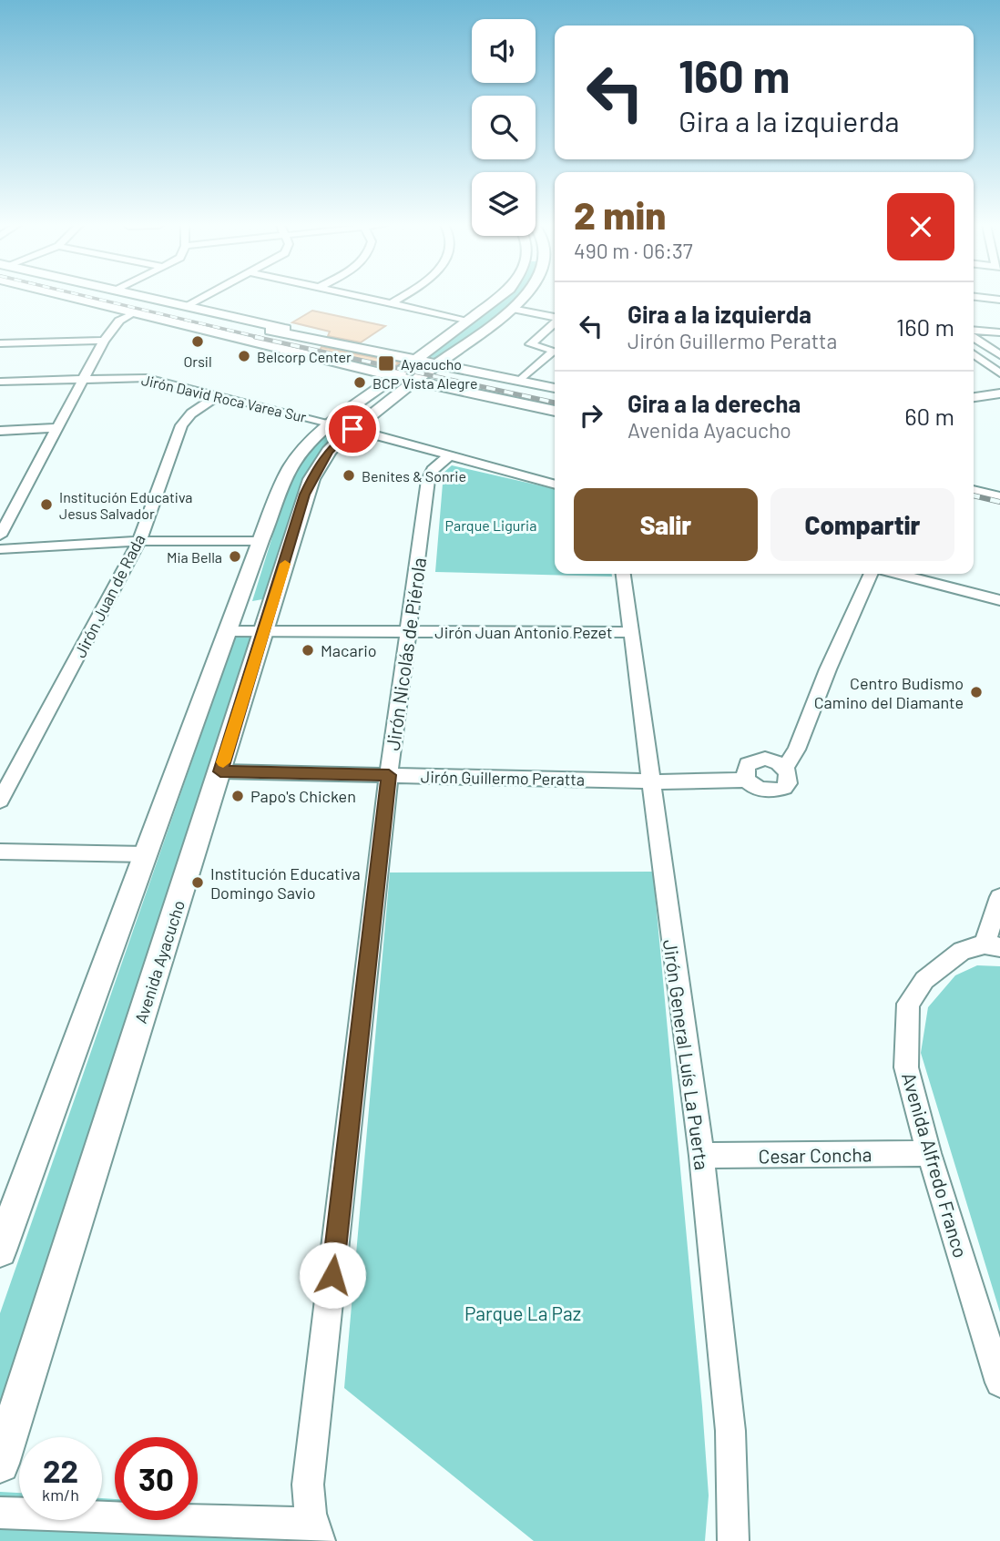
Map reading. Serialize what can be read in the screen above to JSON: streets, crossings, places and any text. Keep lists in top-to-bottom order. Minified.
{"streets":{"main road":["Avenida Ayacucho"],"street":["Jirón David Roca Varea Sur","Jirón Juan de Rada","Jirón Juan Antonio Pezet","Jirón Nicolás de Piérola","Jirón Guillermo Peratta","Jirón General Luís La Puerta","Cesar Concha","Avenida Alfredo Franco"]},"crossings":[["Jirón David Roca Varea Sur","Jirón Juan de Rada"],["Jirón David Roca Varea Sur","Jirón Nicolás de Piérola"],["Jirón David Roca Varea Sur","Avenida Ayacucho"],["Jirón Juan Antonio Pezet","Jirón Nicolás de Piérola"],["Jirón Juan Antonio Pezet","Avenida Ayacucho"],["Jirón Juan Antonio Pezet","Jirón General Luís La Puerta"],["Jirón Nicolás de Piérola","Jirón Guillermo Peratta"],["Jirón Guillermo Peratta","Avenida Ayacucho"],["Jirón Guillermo Peratta","Jirón General Luís La Puerta"],["Jirón General Luís La Puerta","Cesar Concha"],["Cesar Concha","Avenida Alfredo Franco"]],"parks":["Parque Liguria","Parque La Paz"],"places":{"other":["Orsil","Belcorp Center","BCP Vista Alegre","Benites & Sonrie","Institución Educativa Jesus Salvador","Mia Bella","Macario","Centro Budismo Camino del Diamante","Papo's Chicken","Institución Educativa Domingo Savio"],"transit":["Ayacucho"]},"page":{"turn":["160 m","Gira a la izquierda"],"heading":["2 min","490 m · 06:37"],"list":[{"name":"Gira a la izquierda","note":"Jirón Guillermo Peratta","value":"160 m"},{"name":"Gira a la derecha","note":"Avenida Ayacucho","value":"60 m"}],"buttons":["Salir","Compartir"],"speed":"22 km/h","limit":"30"}}
